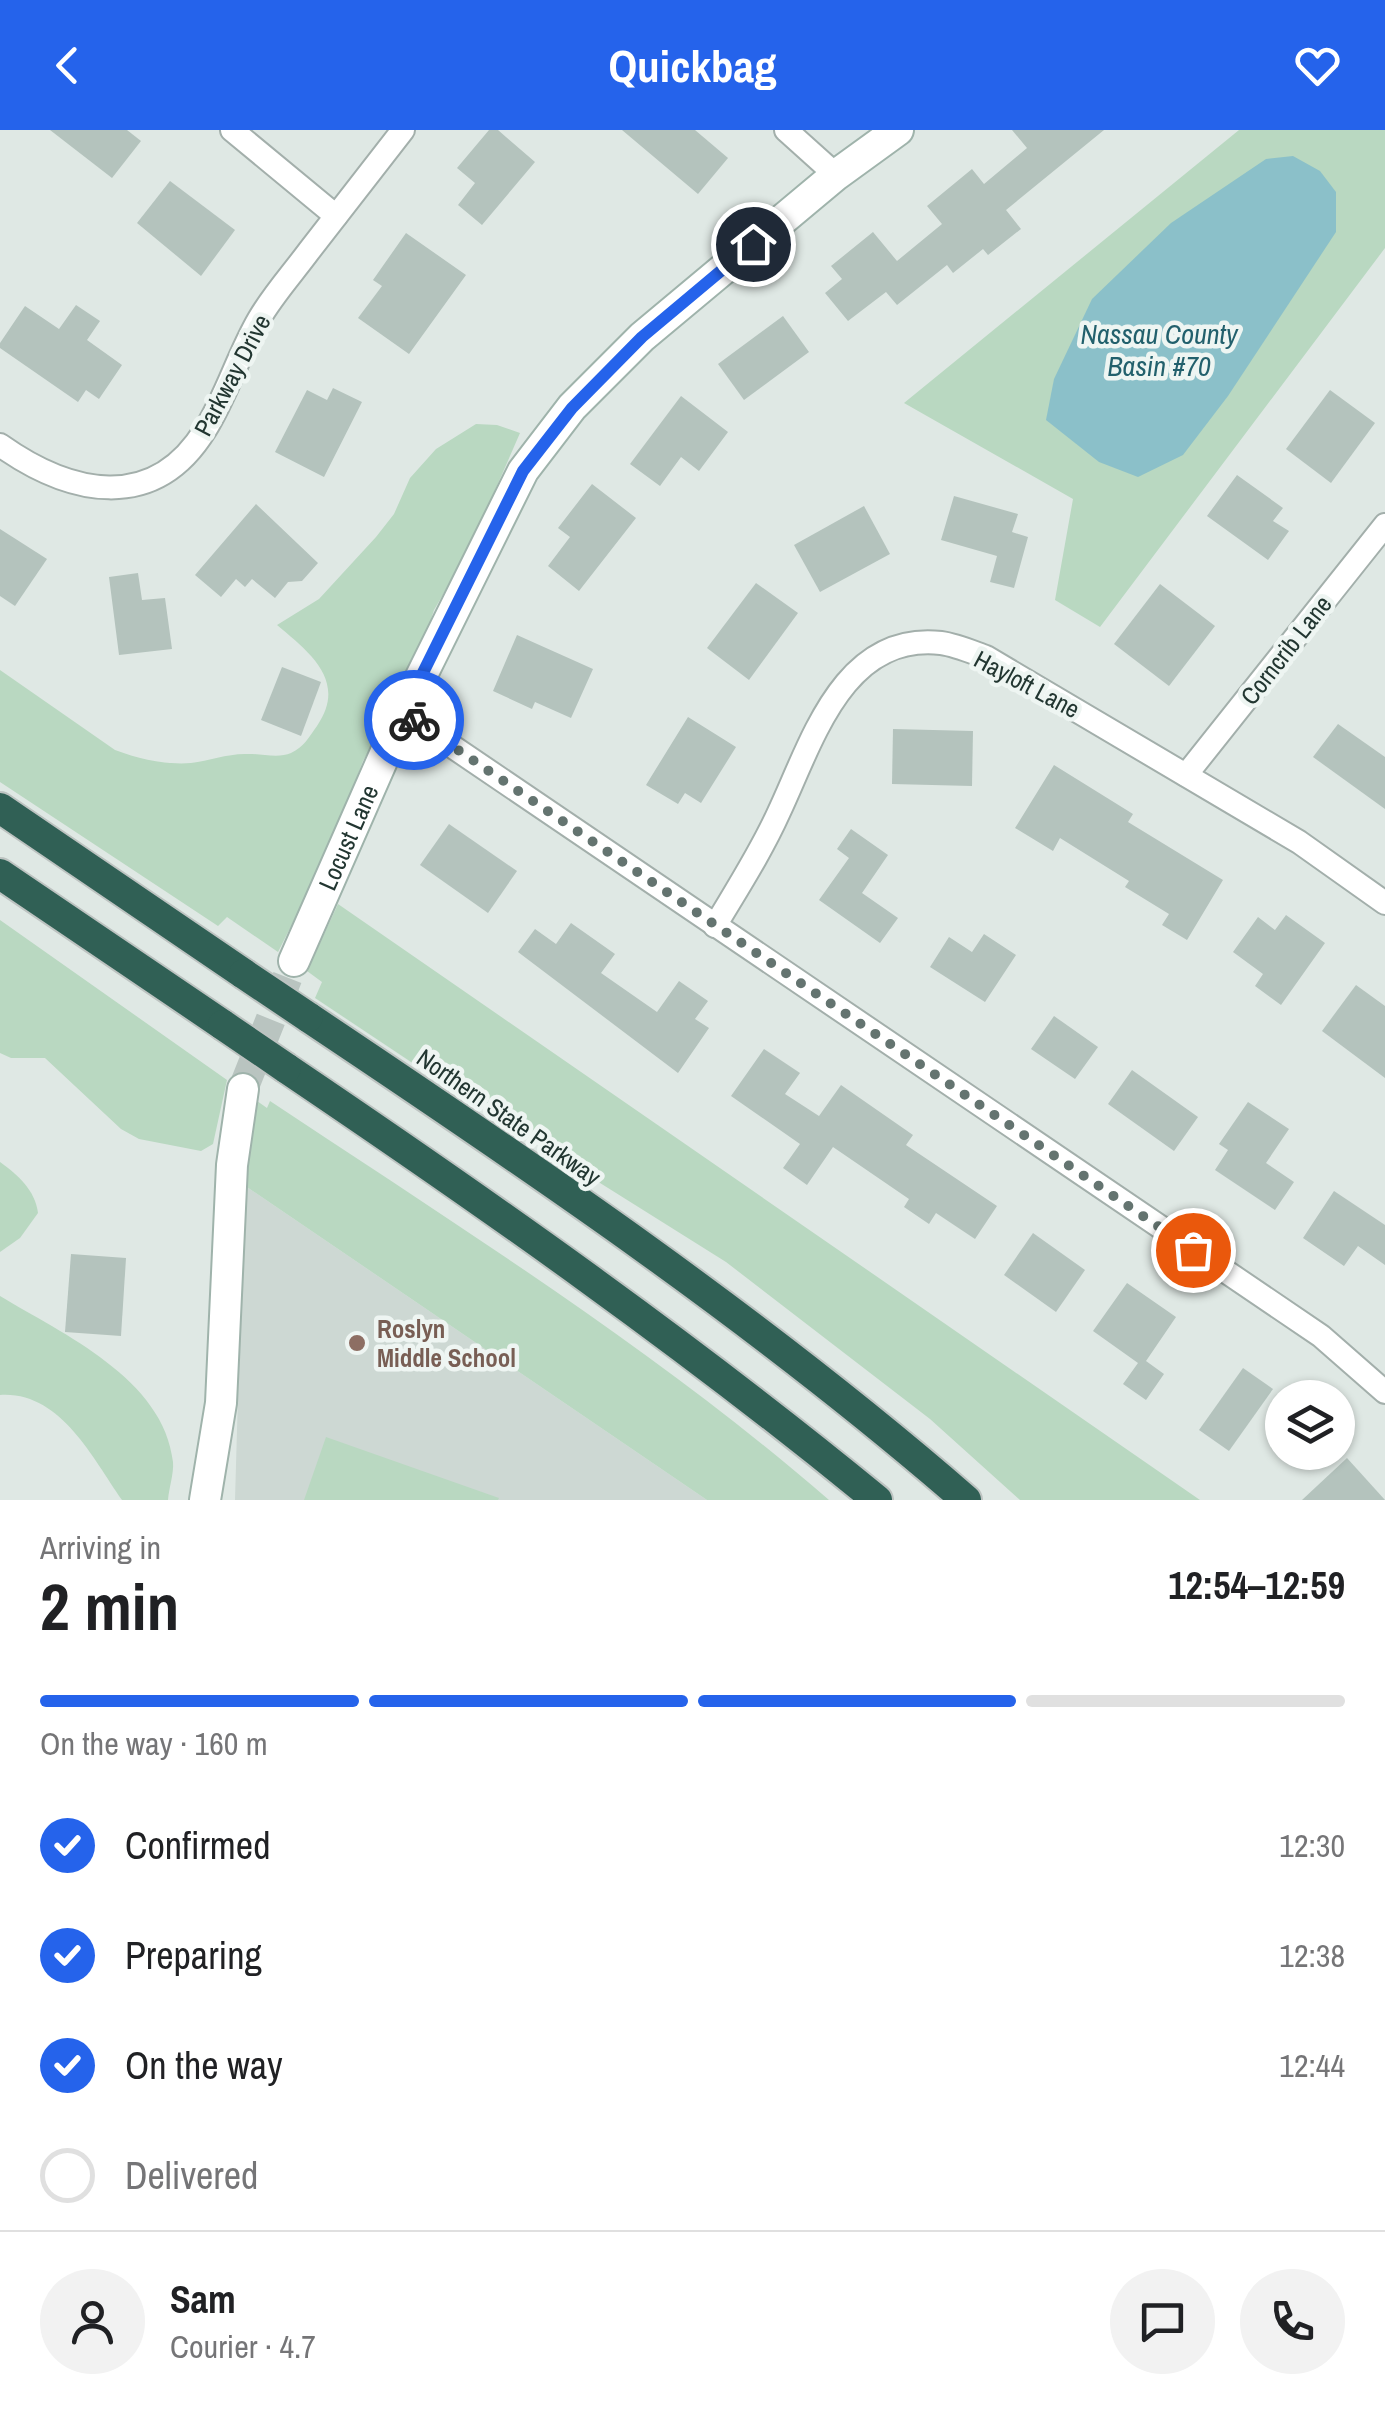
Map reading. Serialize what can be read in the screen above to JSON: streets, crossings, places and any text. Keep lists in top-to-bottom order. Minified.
{"streets":{"highway":["Northern State Parkway"],"street":["Parkway Drive","Corncrib Lane","Hayloft Lane","Locust Lane"]},"crossings":[["Corncrib Lane","Hayloft Lane"]],"water":["Nassau County Basin #70"],"places":["Roslyn Middle School"],"page":{"header":"Quickbag","heading":["2 min","Arriving in","12:54–12:59"],"panel":["Sam","Courier · 4.7"],"bar":"On the way · 160 m","list":[["Confirmed","12:30"],["Preparing","12:38"],["On the way","12:44"],"Delivered"]}}
